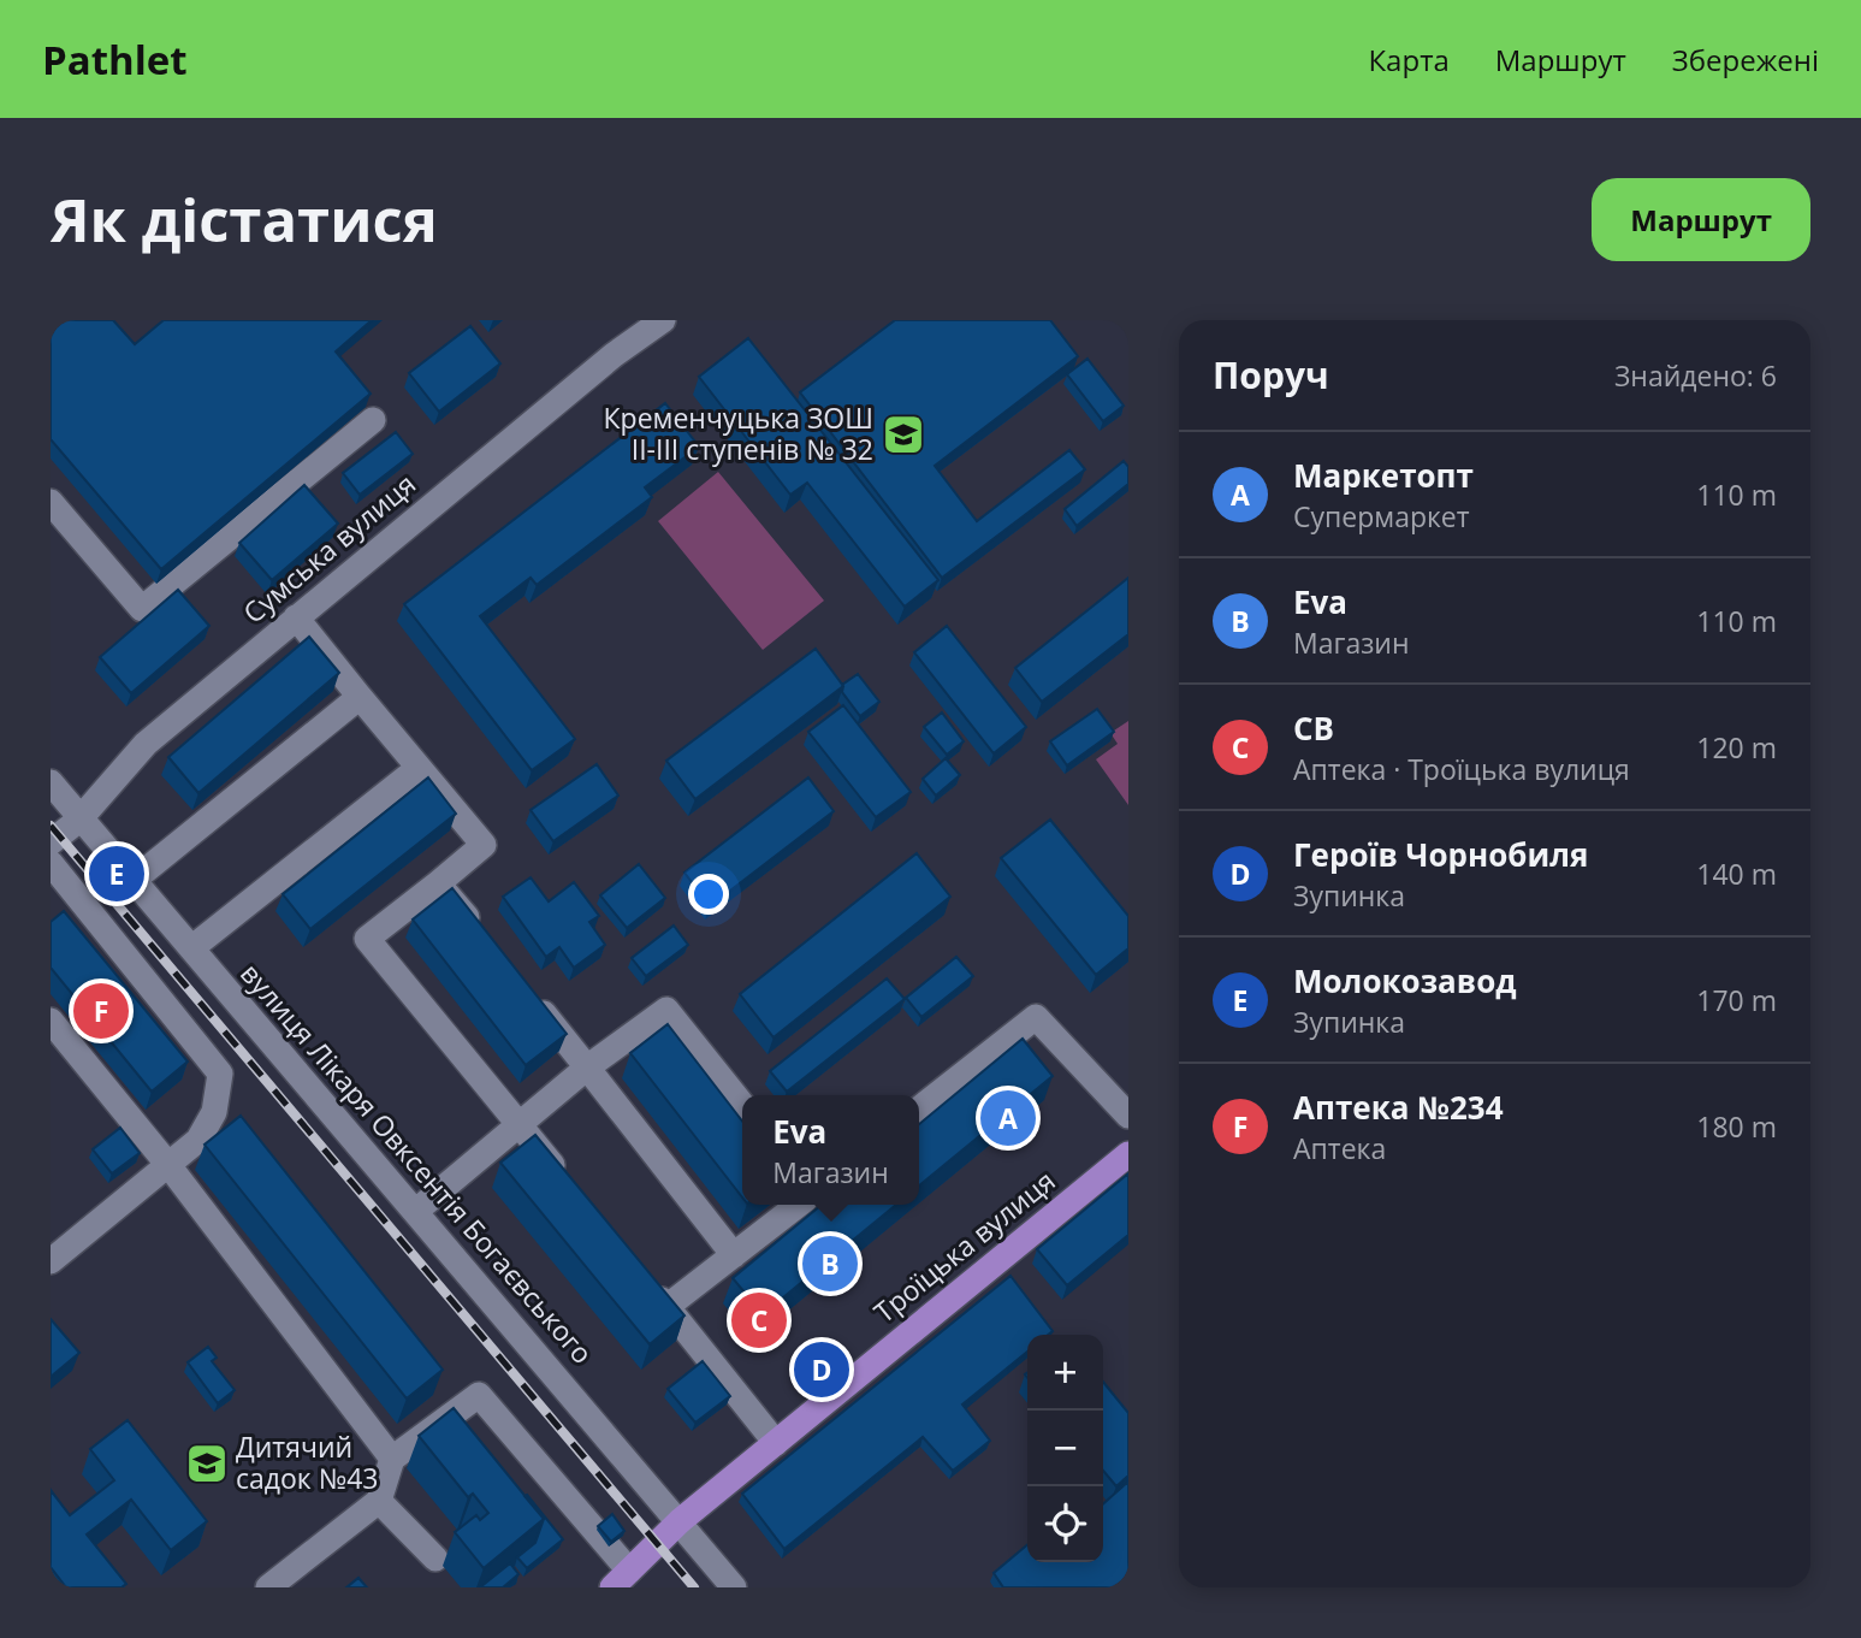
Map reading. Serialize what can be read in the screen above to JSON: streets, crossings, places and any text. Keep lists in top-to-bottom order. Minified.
{"streets":{"main road":["Троїцька вулиця"],"street":["Сумська вулиця","вулиця Лікаря Овксентія Богаєвського"]},"crossings":[["Сумська вулиця","вулиця Лікаря Овксентія Богаєвського"],["вулиця Лікаря Овксентія Богаєвського","Троїцька вулиця"]],"places":{"school or university":["Кременчуцька ЗОШ ІІ-ІІІ ступенів № 32","Дитячий садок №43"]},"page":{"header":"Pathlet","nav":["Карта","Маршрут","Збережені"],"buttons":"Маршрут","title":"Як дістатися","heading":["Поруч","Знайдено: 6"],"list":[{"mark":"A","name":"Маркетопт","note":"Супермаркет","value":"110 m"},{"mark":"B","name":"Eva","note":"Магазин","value":"110 m"},{"mark":"C","name":"СВ","note":"Аптека · Троїцька вулиця","value":"120 m"},{"mark":"D","name":"Героїв Чорнобиля","note":"Зупинка","value":"140 m"},{"mark":"E","name":"Молокозавод","note":"Зупинка","value":"170 m"},{"mark":"F","name":"Аптека №234","note":"Аптека","value":"180 m"}],"pins":["E","F","A","B","C","D"],"popup":["Eva","Магазин"],"map_buttons":["+","−"]}}
